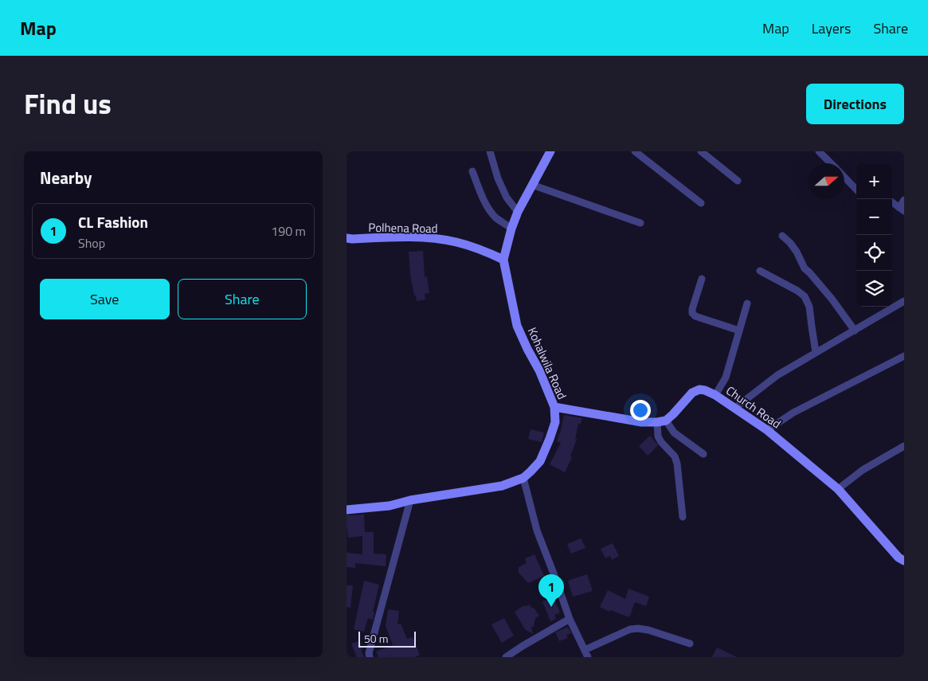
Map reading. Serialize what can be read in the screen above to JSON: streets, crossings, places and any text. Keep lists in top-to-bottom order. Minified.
{"streets":{"street":["Polhena Road","Kohalwila Road","Church Road"]},"crossings":[["Polhena Road","Kohalwila Road"]],"scale_bar":"50 m","north":"right","page":{"header":"Map","nav":["Map","Layers","Share"],"title":"Find us","buttons":["Directions",["Save","Share"]],"heading":"Nearby","map_buttons":["+","−"],"list":[{"mark":"1","name":"CL Fashion","note":"Shop","value":"190 m"}],"pins":"1","scale":"50 m"}}
